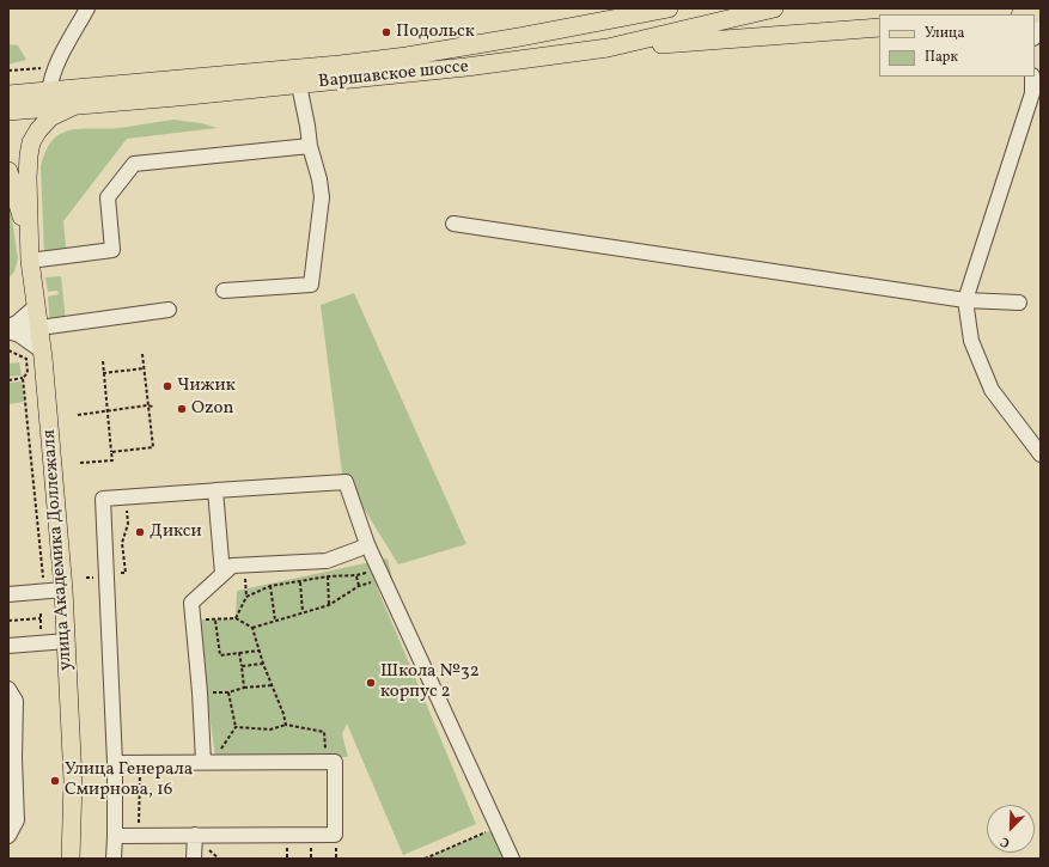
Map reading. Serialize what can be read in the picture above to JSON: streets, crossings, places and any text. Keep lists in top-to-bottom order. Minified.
{"streets":{"main road":["Варшавское шоссе","улица Академика Доллежаля"]},"crossings":[["Варшавское шоссе","улица Академика Доллежаля"]],"places":["Подольск","Чижик","Ozon","Дикси","Школа №32 корпус 2","Улица Генерала Смирнова, 16"],"legend":["Улица","Парк"],"north":"bottom left"}
